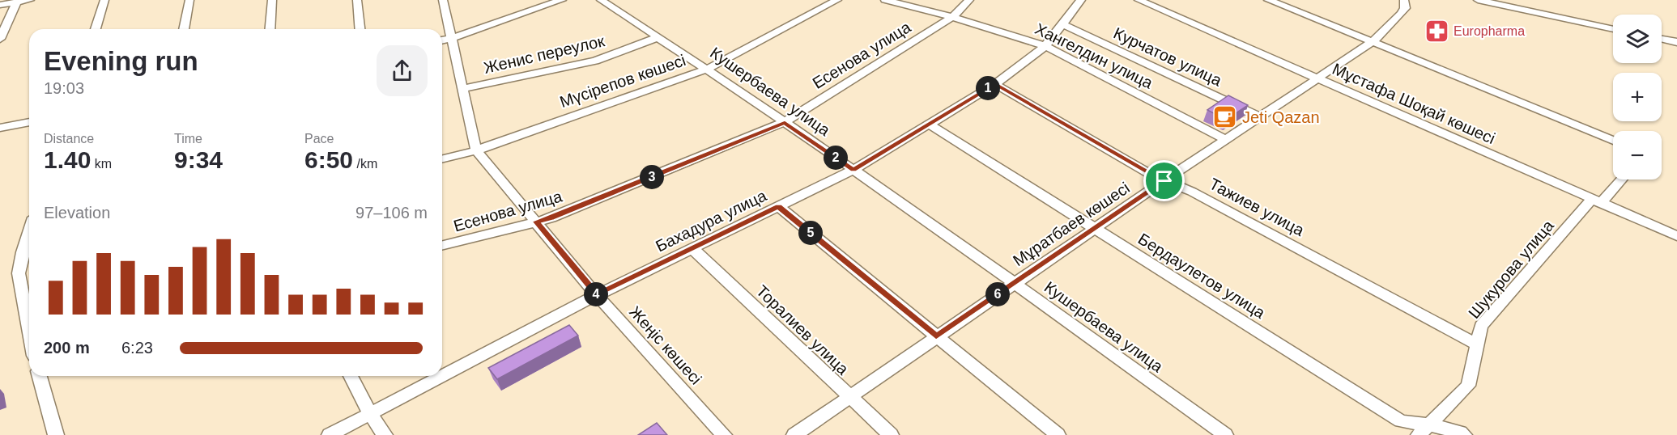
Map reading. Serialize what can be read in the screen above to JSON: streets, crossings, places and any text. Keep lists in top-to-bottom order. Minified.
{"streets":{"street":["Женис переулок","Есенова улица","Хангелдин улица","Курчатов улица","Мүсірепов көшесі","Кушербаева улица","Мұстафа Шоқай көшесі","Тажиев улица","Бахадура улица","Мұратбаев көшесі","Шукурова улица","Бердаулетов улица","Торалиев улица","Жеңіс көшесі"]},"crossings":[["Женис переулок","Кушербаева улица"],["Женис переулок","Жеңіс көшесі"],["Есенова улица","Хангелдин улица"],["Есенова улица","Кушербаева улица"],["Есенова улица","Жеңіс көшесі"],["Хангелдин улица","Бахадура улица"],["Хангелдин улица","Мұратбаев көшесі"],["Курчатов улица","Бахадура улица"],["Курчатов улица","Мұратбаев көшесі"],["Мүсірепов көшесі","Кушербаева улица"],["Мүсірепов көшесі","Жеңіс көшесі"],["Кушербаева улица","Бахадура улица"],["Кушербаева улица","Мұратбаев көшесі"],["Мұстафа Шоқай көшесі","Мұратбаев көшесі"],["Мұстафа Шоқай көшесі","Шукурова улица"],["Тажиев улица","Бахадура улица"],["Тажиев улица","Мұратбаев көшесі"],["Тажиев улица","Шукурова улица"],["Бахадура улица","Бердаулетов улица"],["Бахадура улица","Торалиев улица"],["Бахадура улица","Жеңіс көшесі"],["Мұратбаев көшесі","Бердаулетов улица"],["Мұратбаев көшесі","Торалиев улица"],["Шукурова улица","Бердаулетов улица"]],"places":{"pharmacy":["Europharma"],"cafe":["Jeti Qazan"]},"page":{"map_buttons":["+","−"],"heading":["Evening run","19:03"],"pins":["1","2","3","5","4","6"],"stats":[["Distance","1.40 km"],["Time","9:34"],["Pace","6:50 /km"]],"chart":["Elevation","97–106 m"],"list":[{"name":"200 m","note":"6:23"}]}}
